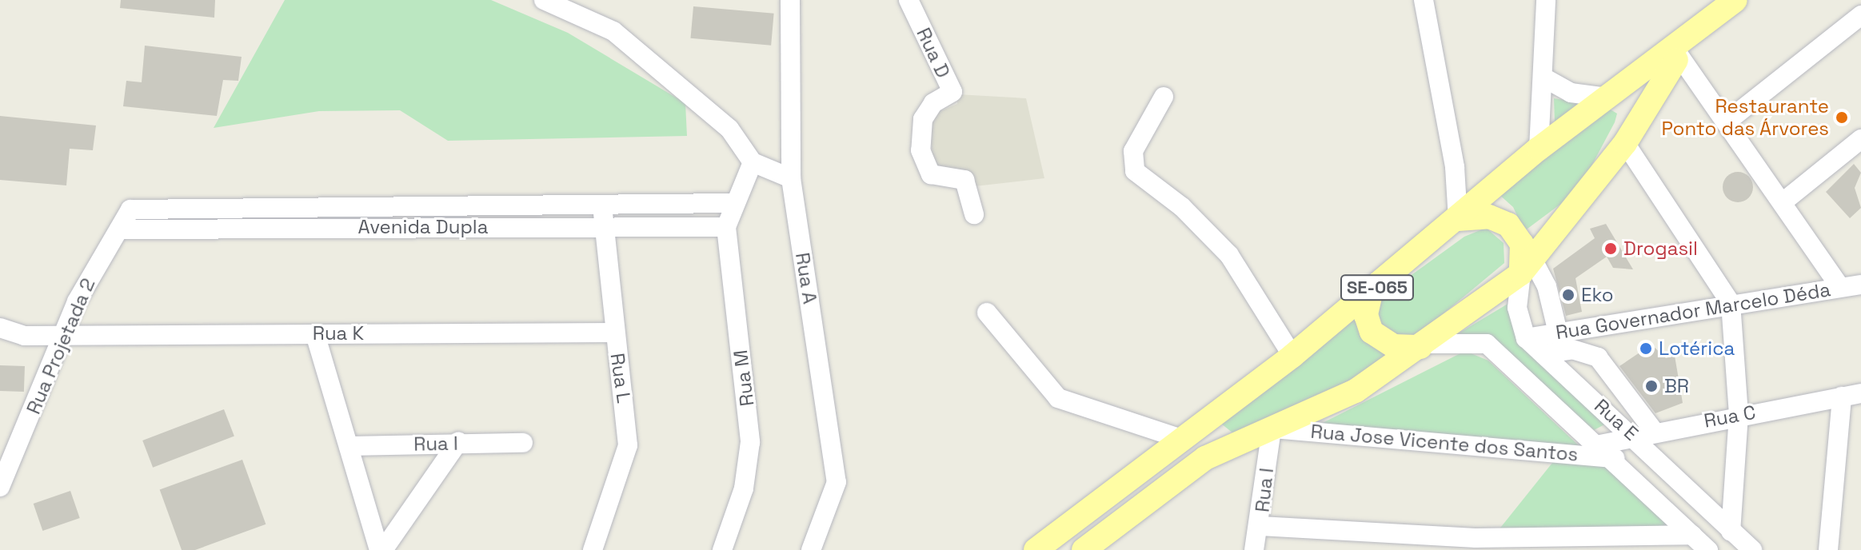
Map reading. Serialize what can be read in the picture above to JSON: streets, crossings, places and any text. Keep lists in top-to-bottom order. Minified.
{"streets":{"main road":["SE-065"],"street":["Rua D","Avenida Dupla","Rua A","Rua Governador Marcelo Déda","Rua K","Rua Projetada 2","Rua L","Rua M","Rua C","Rua E","Rua Jose Vicente dos Santos","Rua I"]},"crossings":[["Avenida Dupla","Rua Projetada 2"],["Avenida Dupla","Rua L"],["Avenida Dupla","Rua M"],["SE-065","Rua E"],["SE-065","Rua Jose Vicente dos Santos"],["SE-065","Rua I"],["Rua Governador Marcelo Déda","Rua E"],["Rua K","Rua Projetada 2"],["Rua K","Rua L"],["Rua C","Rua E"],["Rua E","Rua Jose Vicente dos Santos"],["Rua Jose Vicente dos Santos","Rua I"]],"places":["Restaurante Ponto das Árvores","Drogasil","Eko","Lotérica","BR"]}
